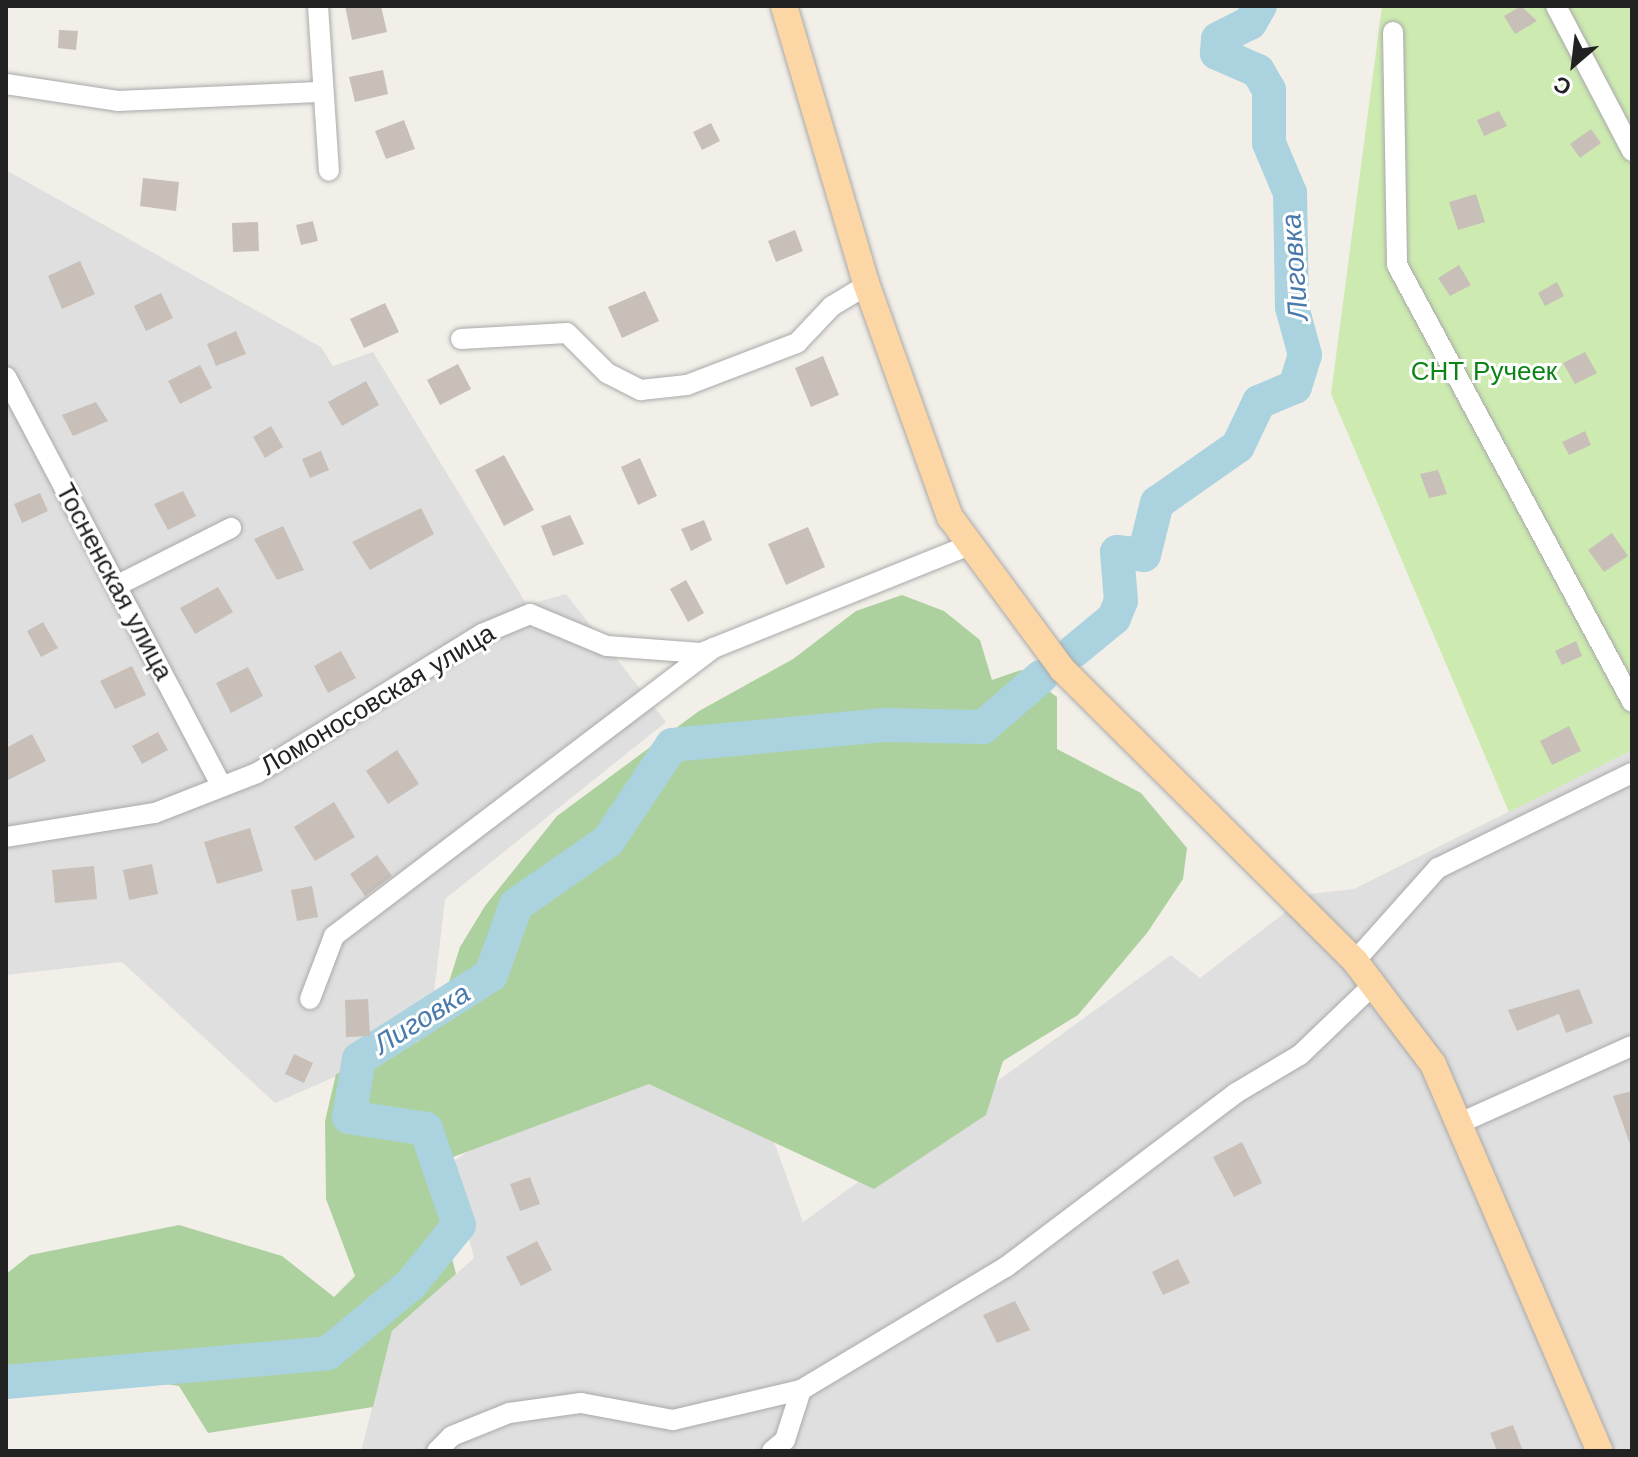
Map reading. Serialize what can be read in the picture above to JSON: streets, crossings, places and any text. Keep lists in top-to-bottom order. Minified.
{"streets":{"street":["Тосненская улица","Ломоносовская улица"]},"crossings":[["Тосненская улица","Ломоносовская улица"]],"water":["Лиговка"],"parks":["СНТ Ручеек"],"north":"bottom left"}
